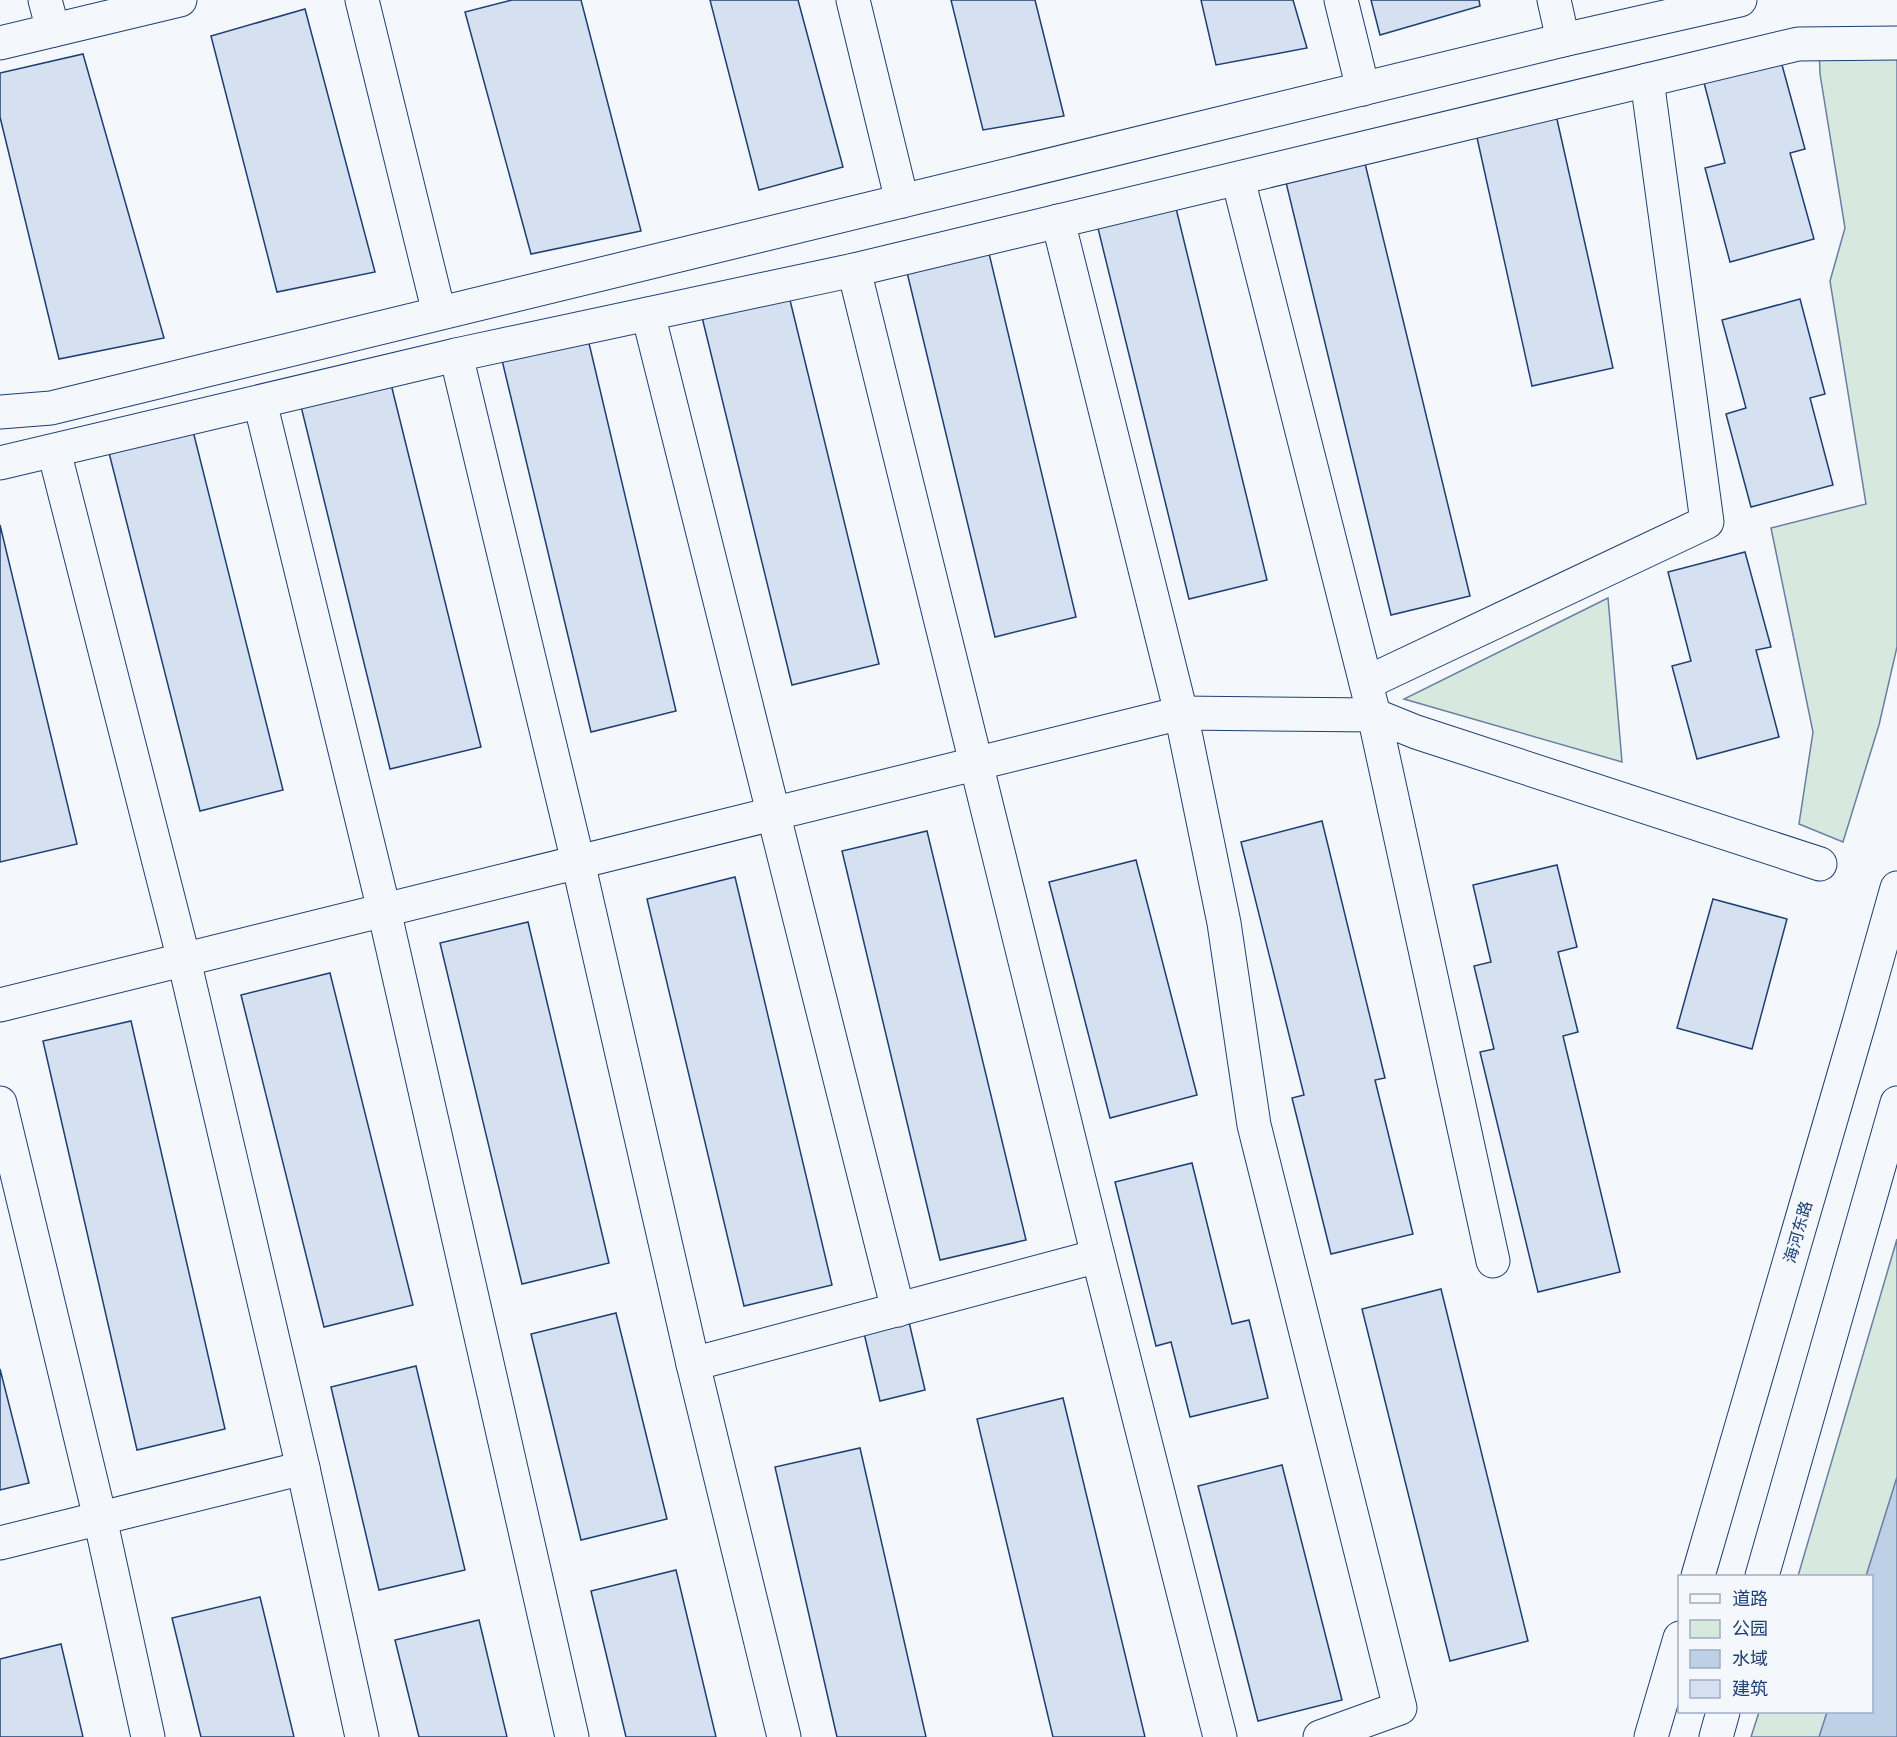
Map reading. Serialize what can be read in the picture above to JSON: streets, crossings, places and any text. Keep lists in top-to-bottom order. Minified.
{"streets":{"street":["海河东路"]},"legend":["道路","公园","水域","建筑"]}
